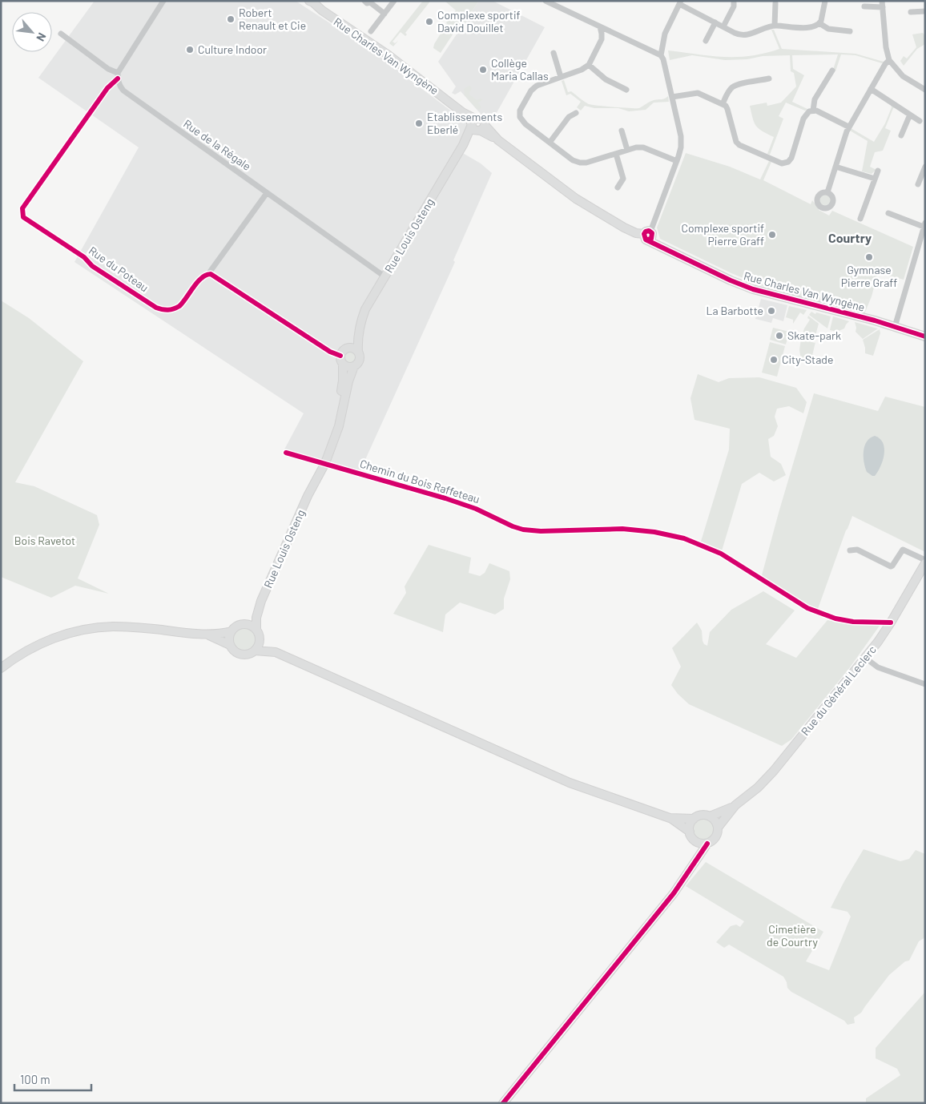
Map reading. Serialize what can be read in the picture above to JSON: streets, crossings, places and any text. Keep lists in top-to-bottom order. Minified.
{"streets":{"street":["Rue Charles Van Wyngène","Rue de la Régale","Rue Louis Osteng","Rue du Poteau","Chemin du Bois Raffeteau","Rue du Général Leclerc"]},"crossings":[["Rue Charles Van Wyngène","Rue Louis Osteng"],["Rue de la Régale","Rue Louis Osteng"],["Rue de la Régale","Rue du Poteau"],["Rue Louis Osteng","Chemin du Bois Raffeteau"],["Chemin du Bois Raffeteau","Rue du Général Leclerc"]],"districts":["Courtry"],"parks":["Bois Ravetot","Cimetière de Courtry"],"places":["Robert Renault et Cie","Complexe sportif David Douillet","Culture Indoor","Collège Maria Callas","Etablissements Eberlé","Complexe sportif Pierre Graff","Gymnase Pierre Graff","La Barbotte","Skate-park","City-Stade"],"scale_bar":"100 m","north":"bottom right"}
